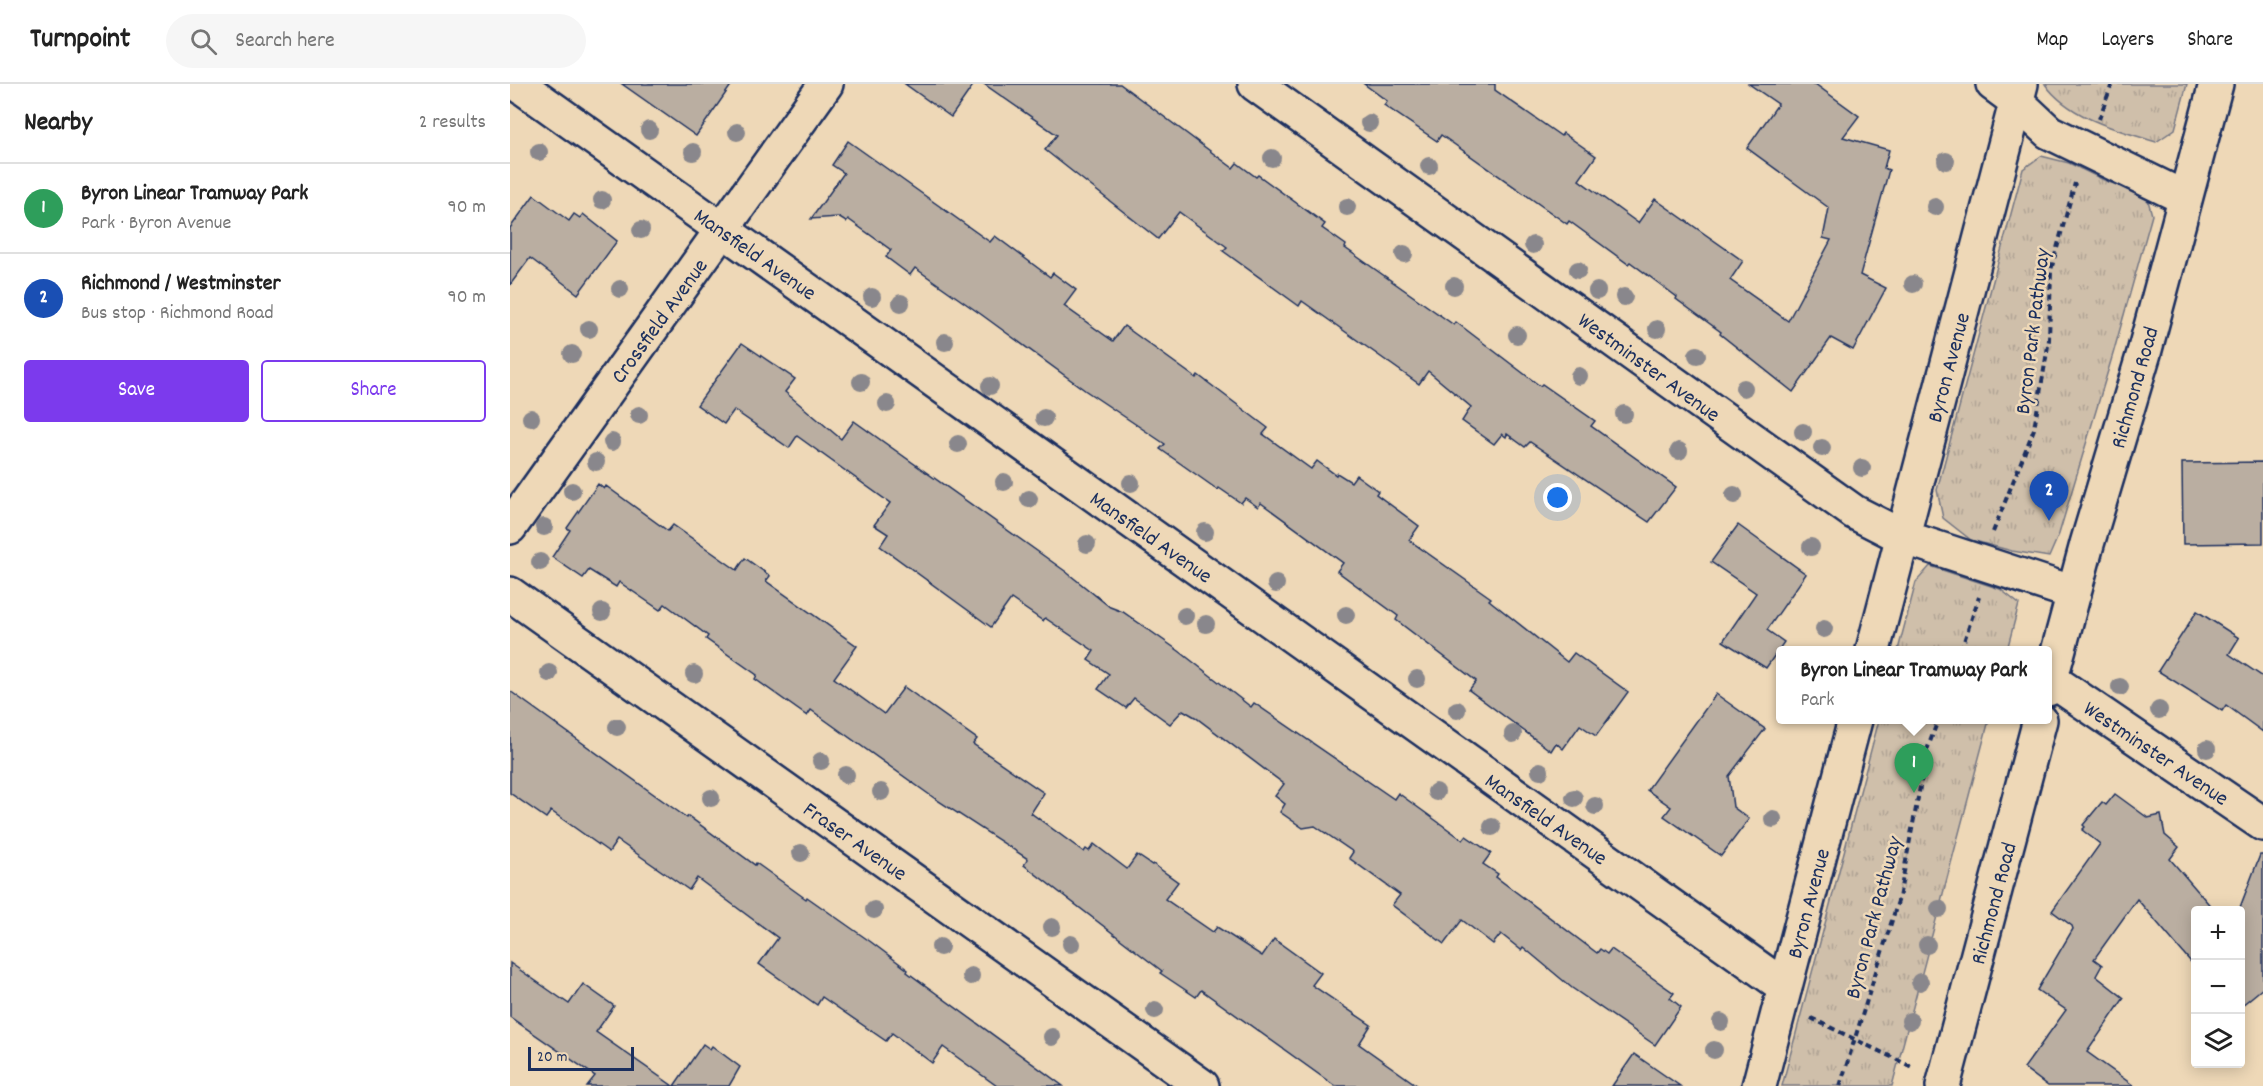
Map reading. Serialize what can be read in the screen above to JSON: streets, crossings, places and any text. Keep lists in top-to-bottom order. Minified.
{"streets":{"street":["Mansfield Avenue","Crossfield Avenue","Westminster Avenue","Byron Avenue","Richmond Road","Fraser Avenue"],"path":["Byron Park Pathway"]},"crossings":[["Mansfield Avenue","Crossfield Avenue"],["Mansfield Avenue","Byron Avenue"],["Byron Park Pathway","Westminster Avenue"],["Westminster Avenue","Byron Avenue"],["Westminster Avenue","Richmond Road"]],"scale_bar":"20 m","page":{"header":"Turnpoint","search":"Search here","nav":["Map","Layers","Share"],"heading":["Nearby","2 results"],"list":[{"mark":"1","name":"Byron Linear Tramway Park","note":"Park · Byron Avenue","value":"90 m"},{"mark":"2","name":"Richmond / Westminster","note":"Bus stop · Richmond Road","value":"90 m"}],"buttons":["Save","Share"],"pins":["2","1"],"popup":["Byron Linear Tramway Park","Park"],"map_buttons":["+","−"],"scale":"20 m"}}
